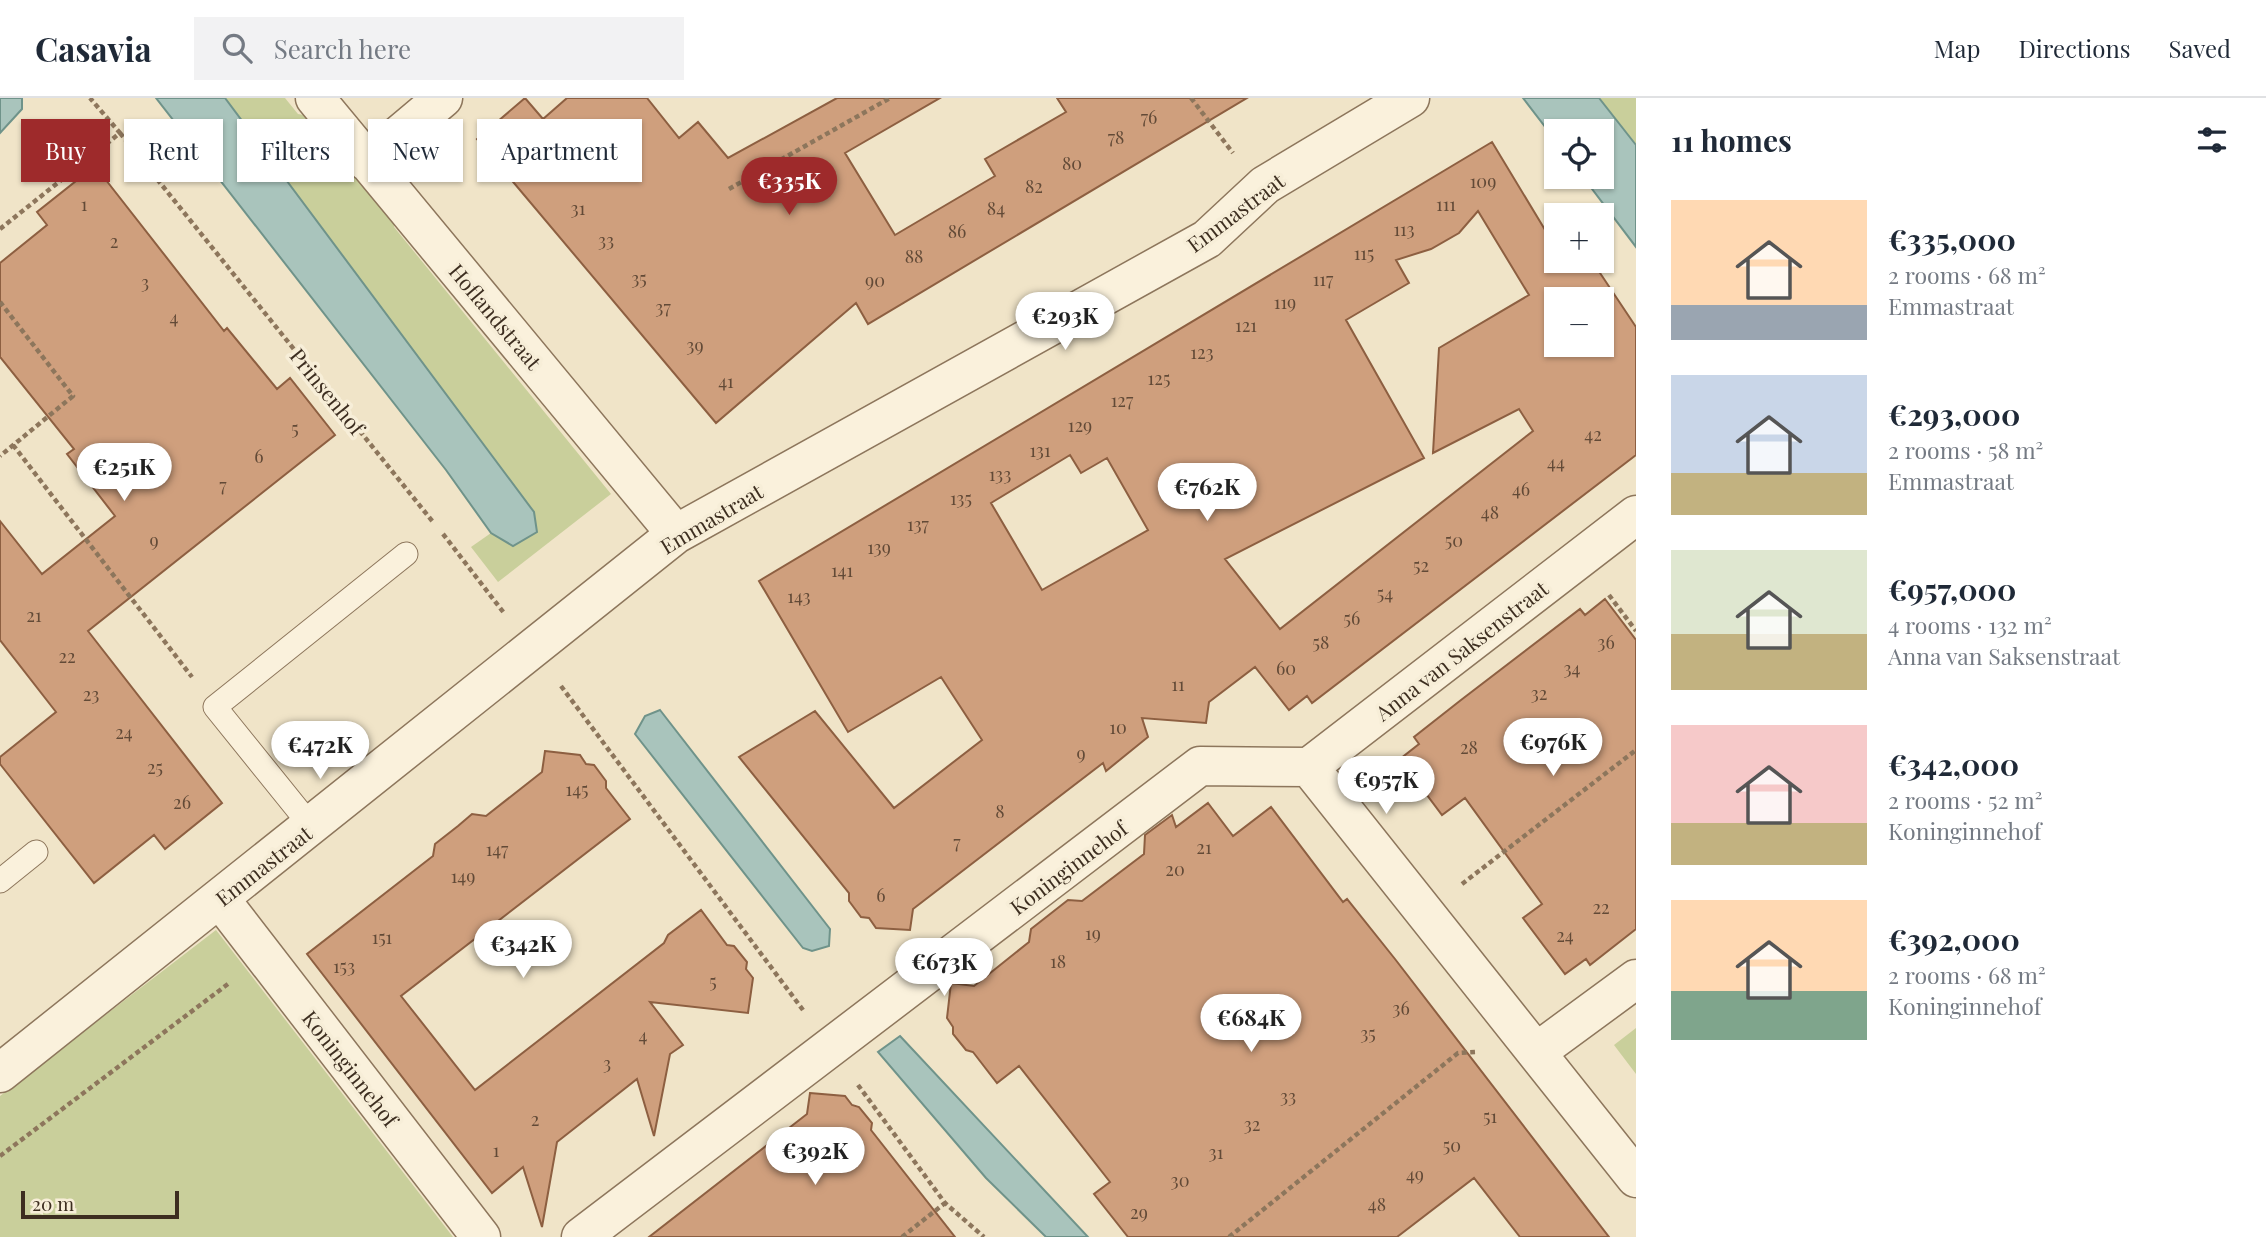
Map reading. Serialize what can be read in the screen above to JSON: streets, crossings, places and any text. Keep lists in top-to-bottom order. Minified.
{"streets":{"street":["Emmastraat","Hoflandstraat","Anna van Saksenstraat","Koninginnehof"],"path":["Prinsenhof"]},"crossings":[["Emmastraat","Hoflandstraat"],["Emmastraat","Prinsenhof"],["Emmastraat","Koninginnehof"],["Prinsenhof","Koninginnehof"],["Anna van Saksenstraat","Koninginnehof"]],"house_numbers":["76","78","80","109","82","1","111","31","84","113","86","33","2","115","88","35","117","90","3","119","37","4","121","39","123","125","41","127","129","5","42","131","6","44","133","7","46","135","48","137","9","50","139","52","141","54","143","21","56","58","36","22","60","34","11","32","23","10","24","28","9","25","145","26","8","7","21","147","20","149","6","22","19","24","151","18","153","5","36","35","4","3","33","51","2","32","50","1","31","49","30","48","29"],"scale_bar":"20 m","page":{"header":"Casavia","search":"Search here","nav":["Map","Directions","Saved"],"heading":"11 homes","map_buttons":["+","−"],"chip":["Buy","Rent","Filters","New","Apartment"],"price":["€335K","€293K","€251K","€762K","€976K","€472K","€957K","€342K","€673K","€684K","€392K"],"list":[{"name":"€335,000","note":"2 rooms · 68 m² · Emmastraat"},{"name":"€293,000","note":"2 rooms · 58 m² · Emmastraat"},{"name":"€957,000","note":"4 rooms · 132 m² · Anna van Saksenstraat"},{"name":"€342,000","note":"2 rooms · 52 m² · Koninginnehof"},{"name":"€392,000","note":"2 rooms · 68 m² · Koninginnehof"}],"scale":"20 m"}}
